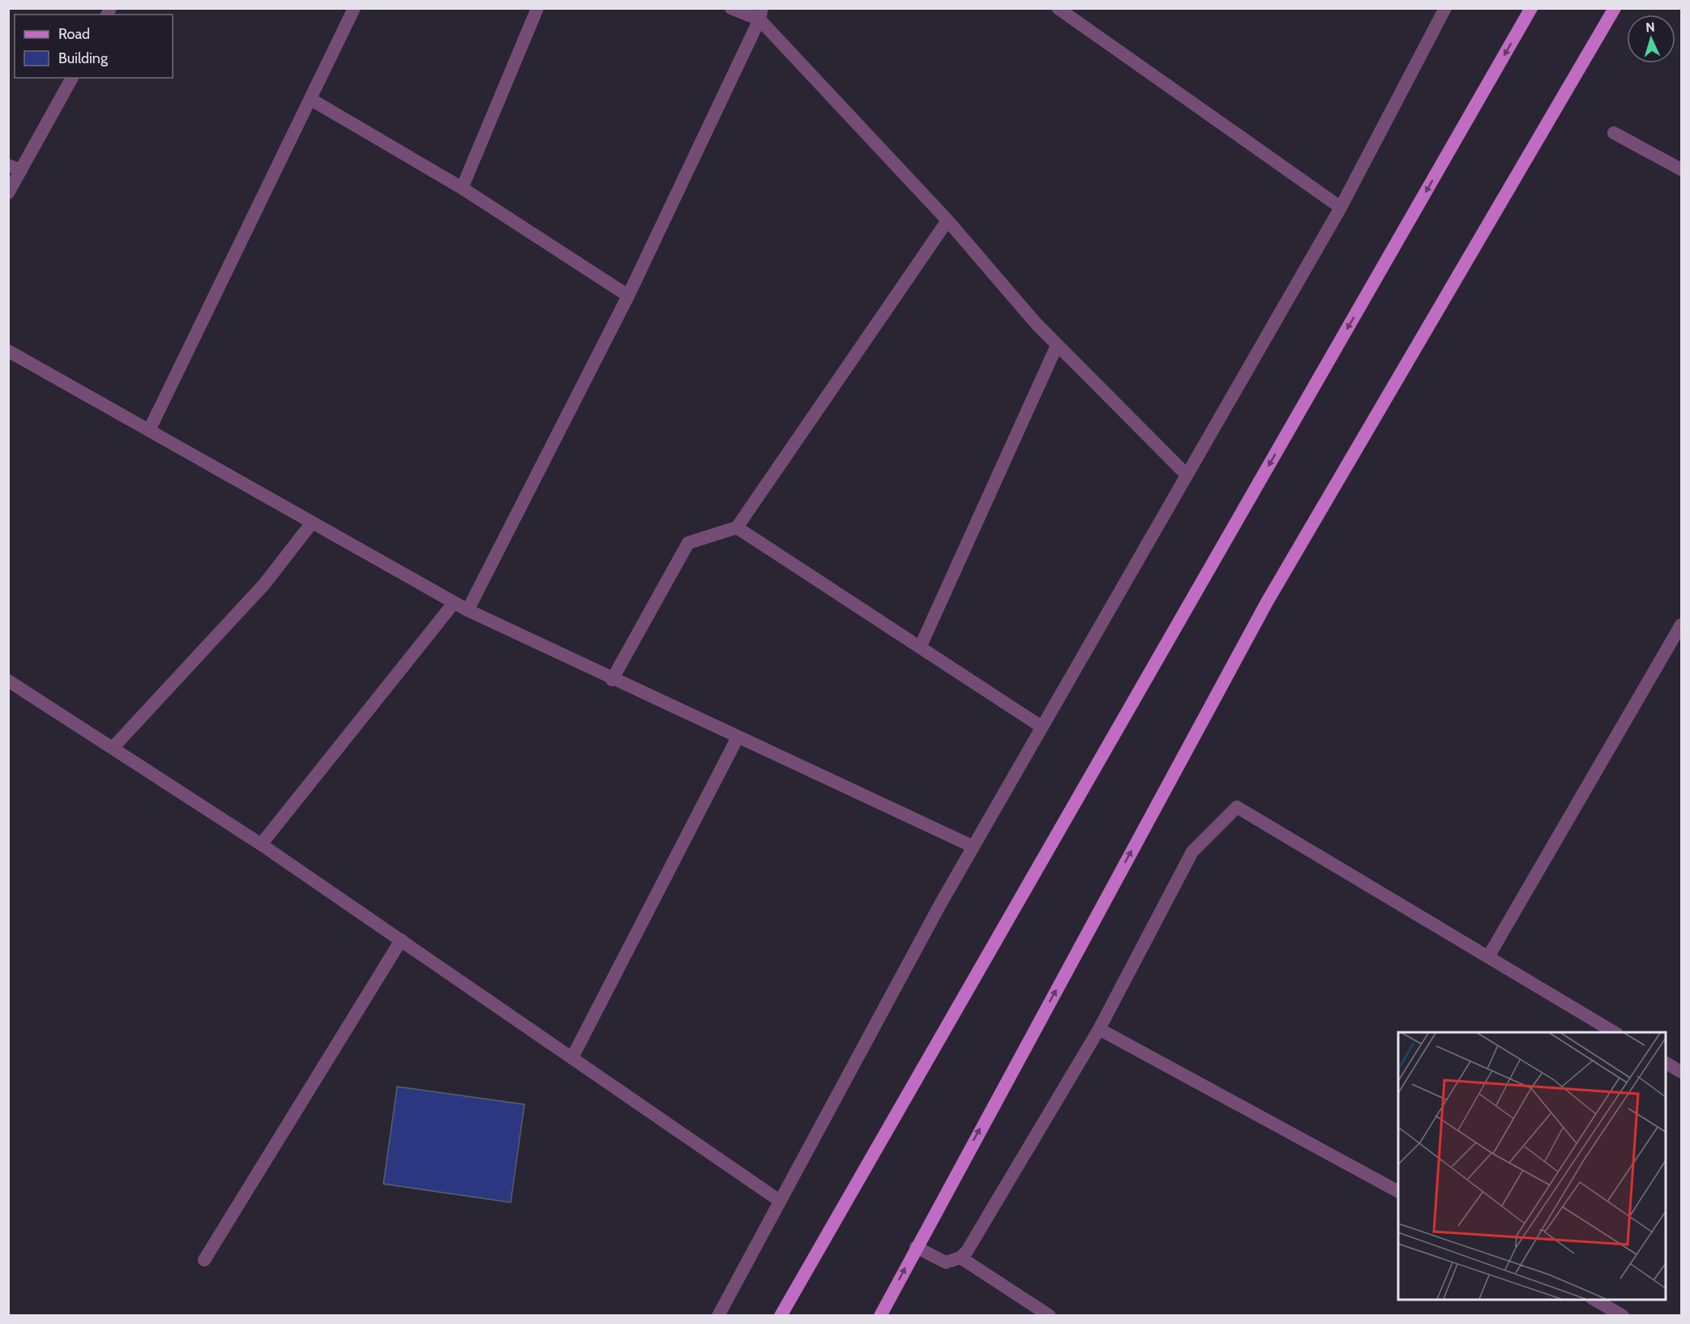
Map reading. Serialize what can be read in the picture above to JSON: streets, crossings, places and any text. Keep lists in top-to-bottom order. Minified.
{"legend":["Road","Building"],"north":"top"}
